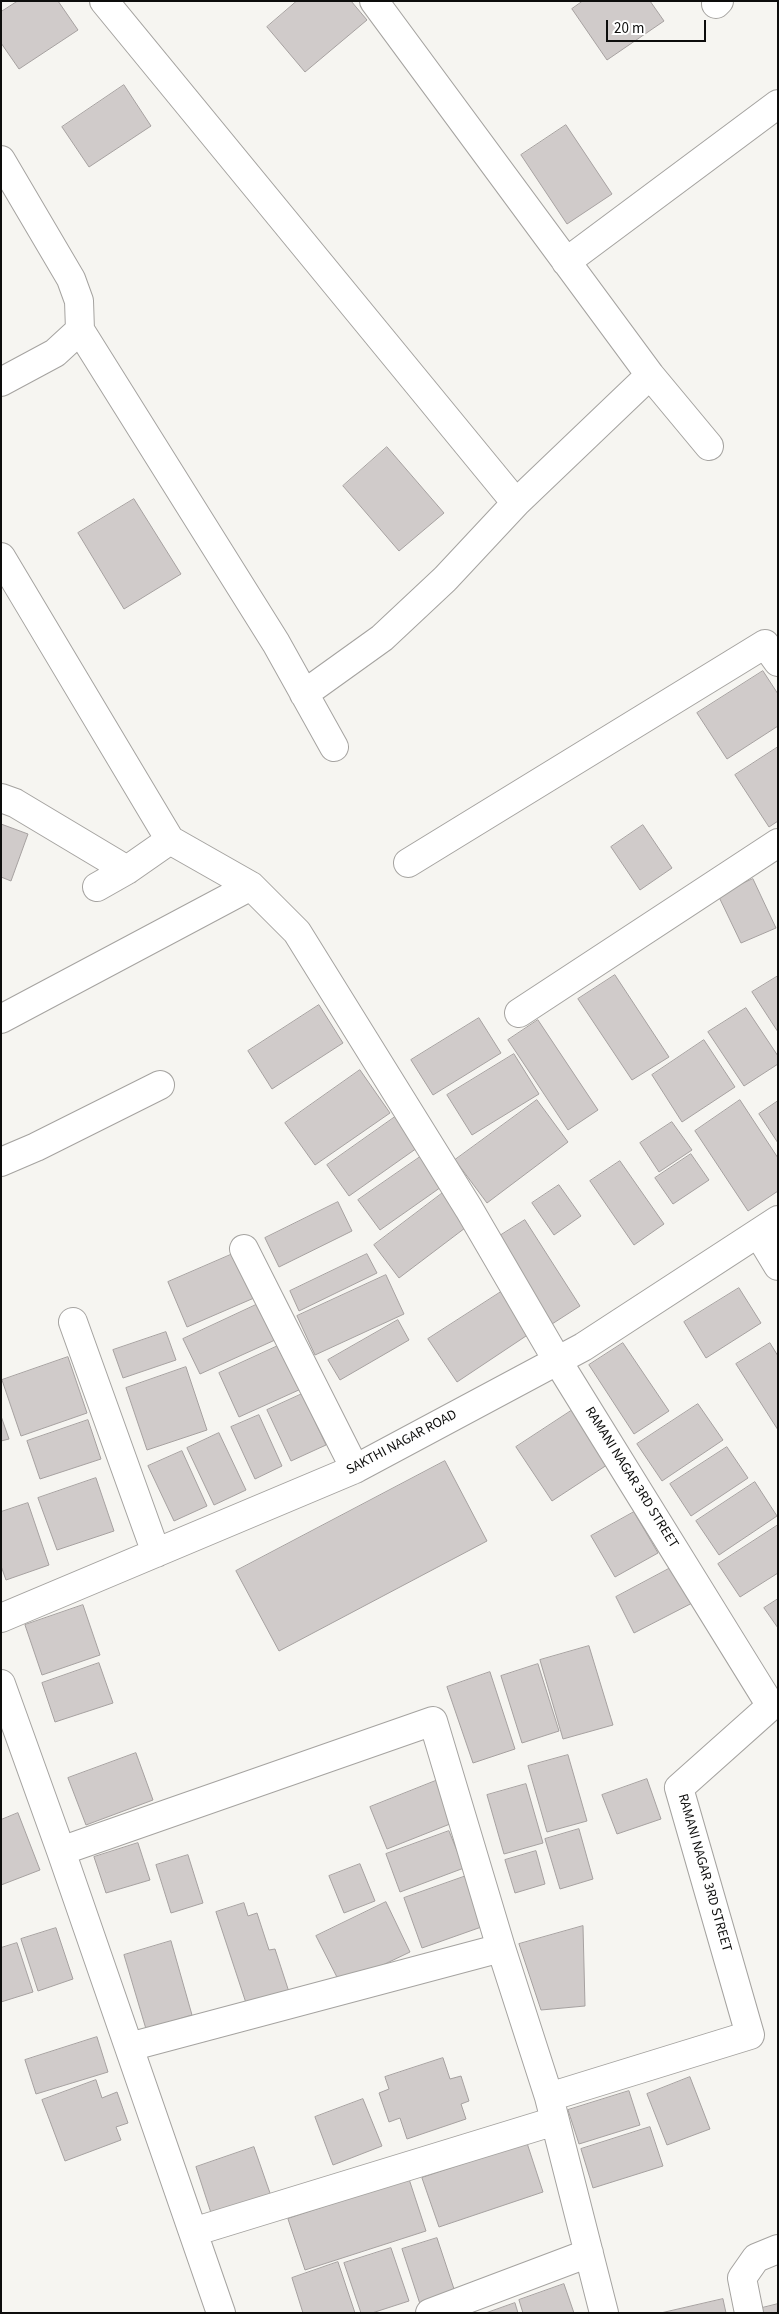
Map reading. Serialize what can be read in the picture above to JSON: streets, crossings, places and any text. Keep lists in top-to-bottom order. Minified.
{"streets":{"street":["SAKTHI NAGAR ROAD","RAMANI NAGAR 3RD STREET"]},"crossings":[["SAKTHI NAGAR ROAD","RAMANI NAGAR 3RD STREET"]],"scale_bar":"20 m"}
